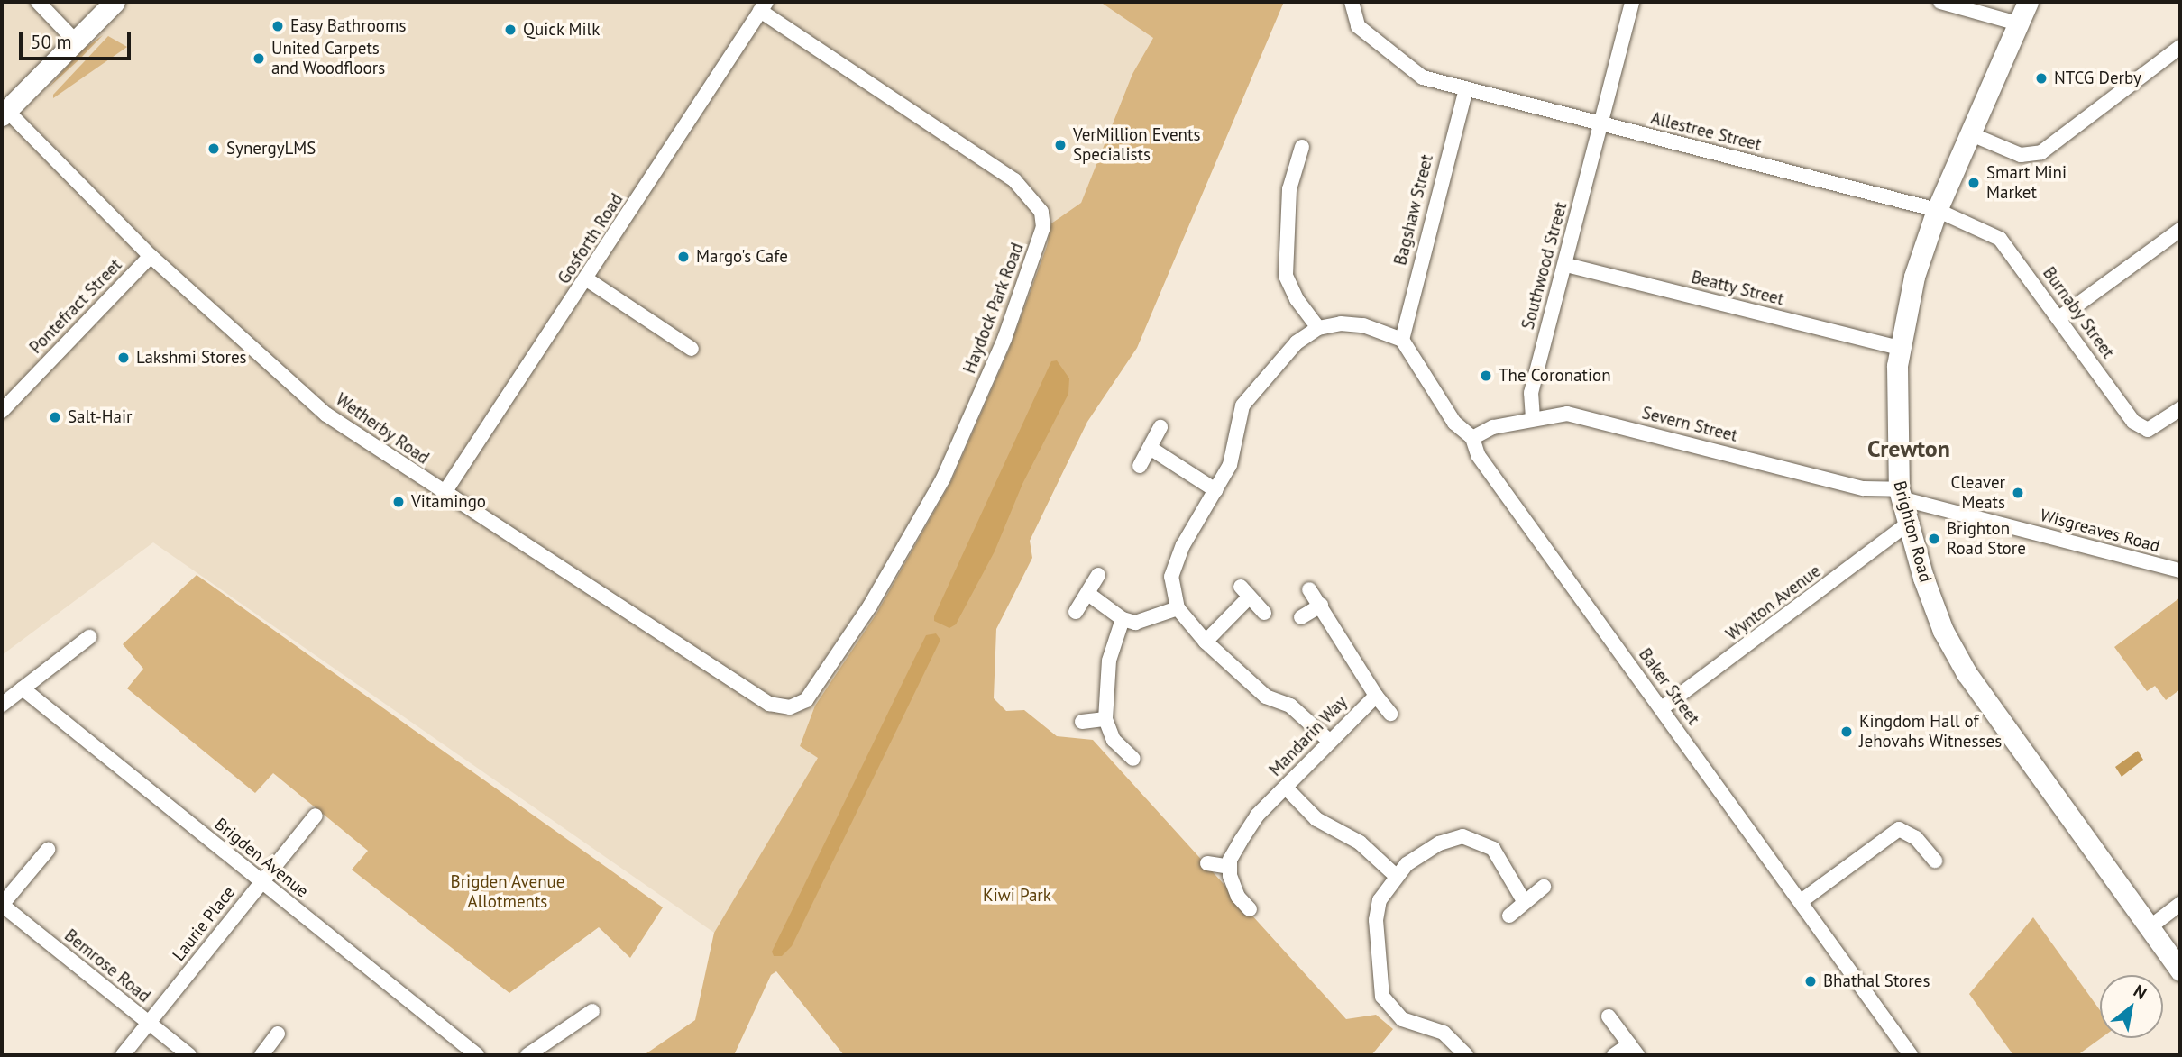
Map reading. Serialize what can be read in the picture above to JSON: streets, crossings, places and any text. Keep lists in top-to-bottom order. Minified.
{"streets":{"street":["Allestree Street","Bagshaw Street","Gosforth Road","Southwood Street","Beatty Street","Pontefract Street","Haydock Park Road","Burnaby Street","Severn Street","Wetherby Road","Wisgreaves Road","Brighton Road","Wynton Avenue","Baker Street","Mandarin Way","Brigden Avenue","Laurie Place","Bemrose Road"]},"crossings":[["Allestree Street","Bagshaw Street"],["Allestree Street","Southwood Street"],["Allestree Street","Burnaby Street"],["Allestree Street","Brighton Road"],["Bagshaw Street","Baker Street"],["Gosforth Road","Haydock Park Road"],["Gosforth Road","Wetherby Road"],["Southwood Street","Beatty Street"],["Southwood Street","Severn Street"],["Beatty Street","Brighton Road"],["Pontefract Street","Wetherby Road"],["Haydock Park Road","Wetherby Road"],["Burnaby Street","Brighton Road"],["Severn Street","Wisgreaves Road"],["Severn Street","Brighton Road"],["Severn Street","Baker Street"],["Wisgreaves Road","Brighton Road"],["Brighton Road","Wynton Avenue"],["Wynton Avenue","Baker Street"],["Brigden Avenue","Laurie Place"],["Laurie Place","Bemrose Road"]],"districts":["Crewton"],"parks":["Brigden Avenue Allotments","Kiwi Park"],"places":["Easy Bathrooms","Quick Milk","United Carpets and Woodfloors","NTCG Derby","VerMillion Events Specialists","SynergyLMS","Smart Mini Market","Margo's Cafe","Lakshmi Stores","The Coronation","Salt-Hair","Cleaver Meats","Vitamingo","Brighton Road Store","Kingdom Hall of Jehovahs Witnesses","Bhathal Stores"],"scale_bar":"50 m","north":"top right"}
